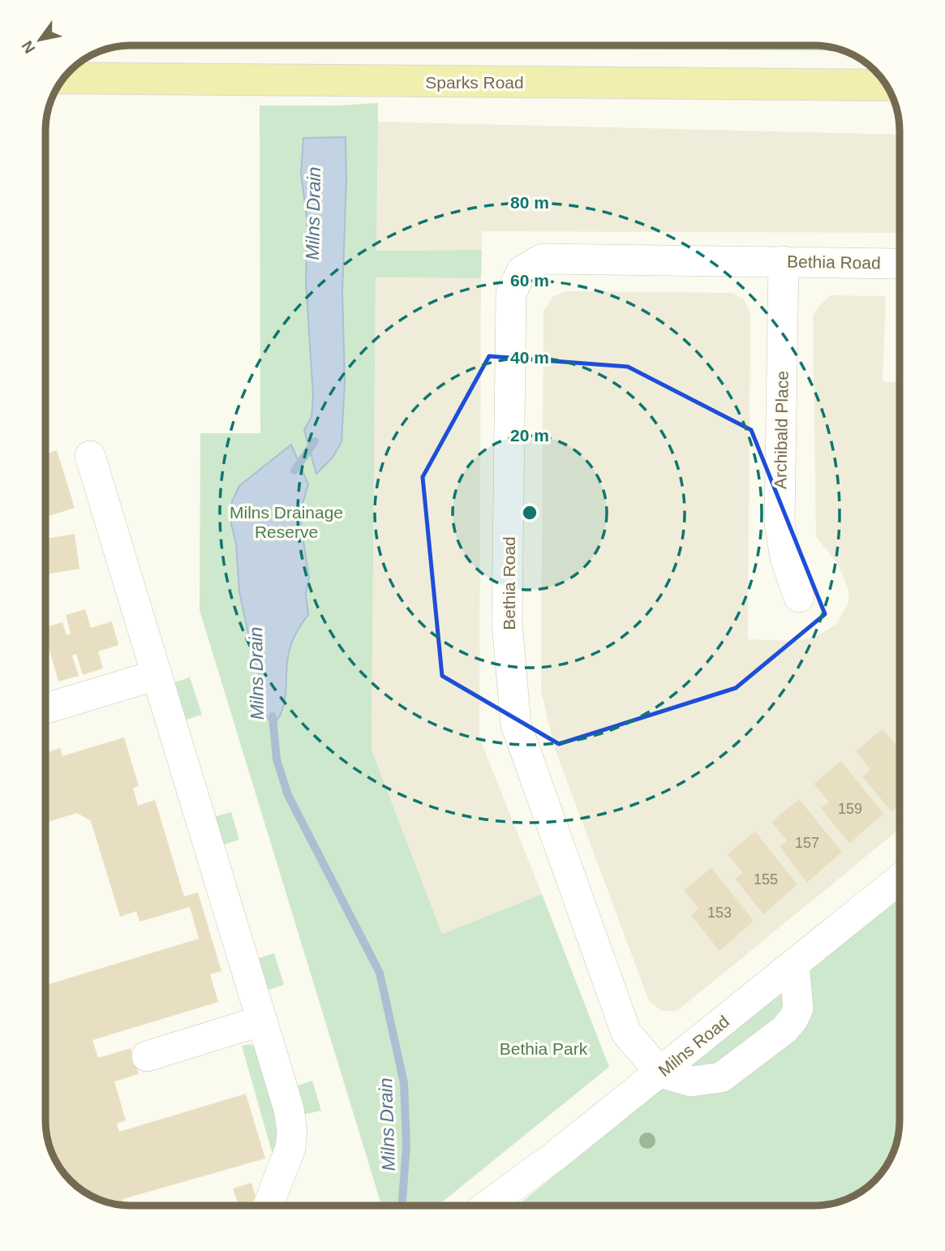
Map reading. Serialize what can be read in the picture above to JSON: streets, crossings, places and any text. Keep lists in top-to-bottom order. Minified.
{"streets":{"main road":["Sparks Road"],"street":["Bethia Road","Archibald Place","Milns Road"]},"crossings":[["Bethia Road","Archibald Place"],["Bethia Road","Milns Road"]],"water":["Milns Drain"],"parks":["Milns Drainage Reserve","Bethia Park"],"house_numbers":["159","157","155","153"],"north":"bottom left","rings":["80 m","60 m","40 m","20 m"]}
